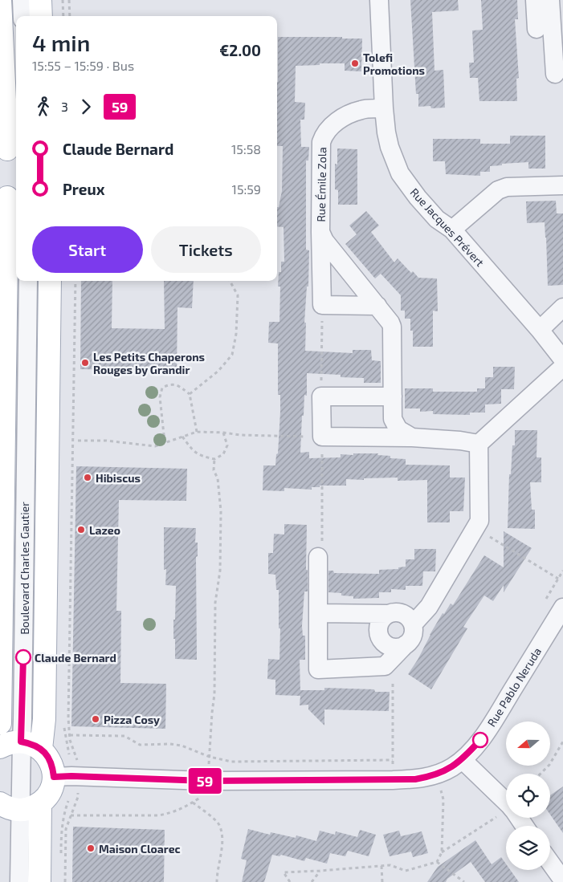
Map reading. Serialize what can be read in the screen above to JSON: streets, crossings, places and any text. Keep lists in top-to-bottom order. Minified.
{"streets":{"main road":["Boulevard Charles Gautier"],"street":["Rue Émile Zola","Rue Jacques Prévert","Rue Pablo Neruda"]},"crossings":[["Rue Émile Zola","Rue Jacques Prévert"]],"places":["Tolefi Promotions","Les Petits Chaperons Rouges by Grandir","Hibiscus","Lazeo","Claude Bernard","Pizza Cosy","Maison Cloarec"],"lines":["bus line 59"],"north":"left","page":{"on_map":"59","heading":["4 min","15:55 – 15:59 · Bus","€2.00"],"legs":["3","59"],"list":[{"name":"Claude Bernard","value":"15:58"},{"name":"Preux","value":"15:59"}],"buttons":["Start","Tickets"]}}
